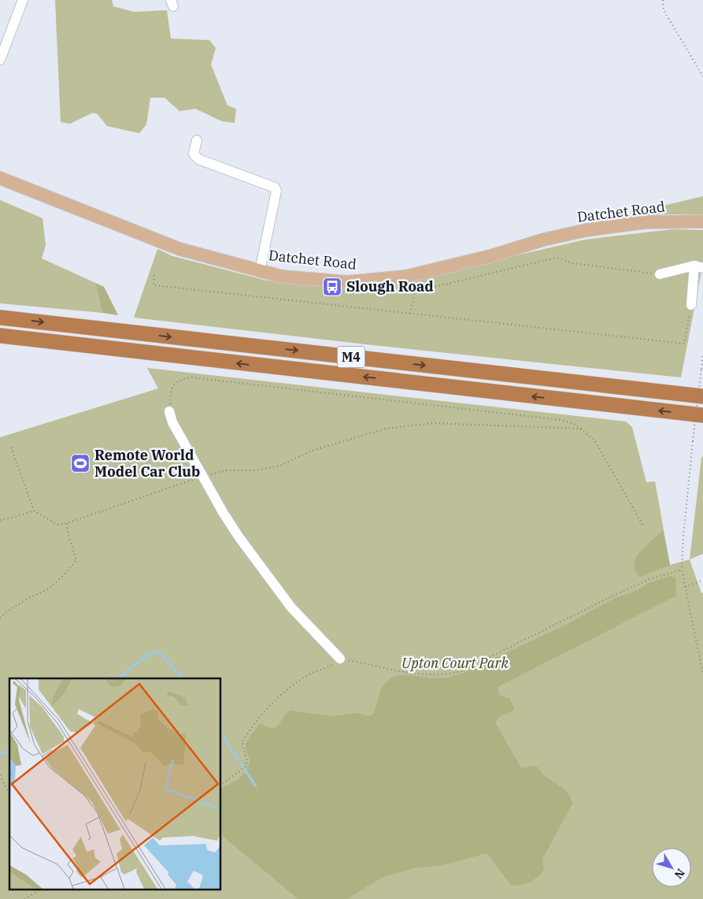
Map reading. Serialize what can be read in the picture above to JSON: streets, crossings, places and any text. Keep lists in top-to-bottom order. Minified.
{"streets":{"highway":["M4"],"main road":["Datchet Road"]},"parks":["Upton Court Park"],"places":{"bus stop":["Slough Road"],"sports":["Remote World Model Car Club"]},"north":"bottom right"}
